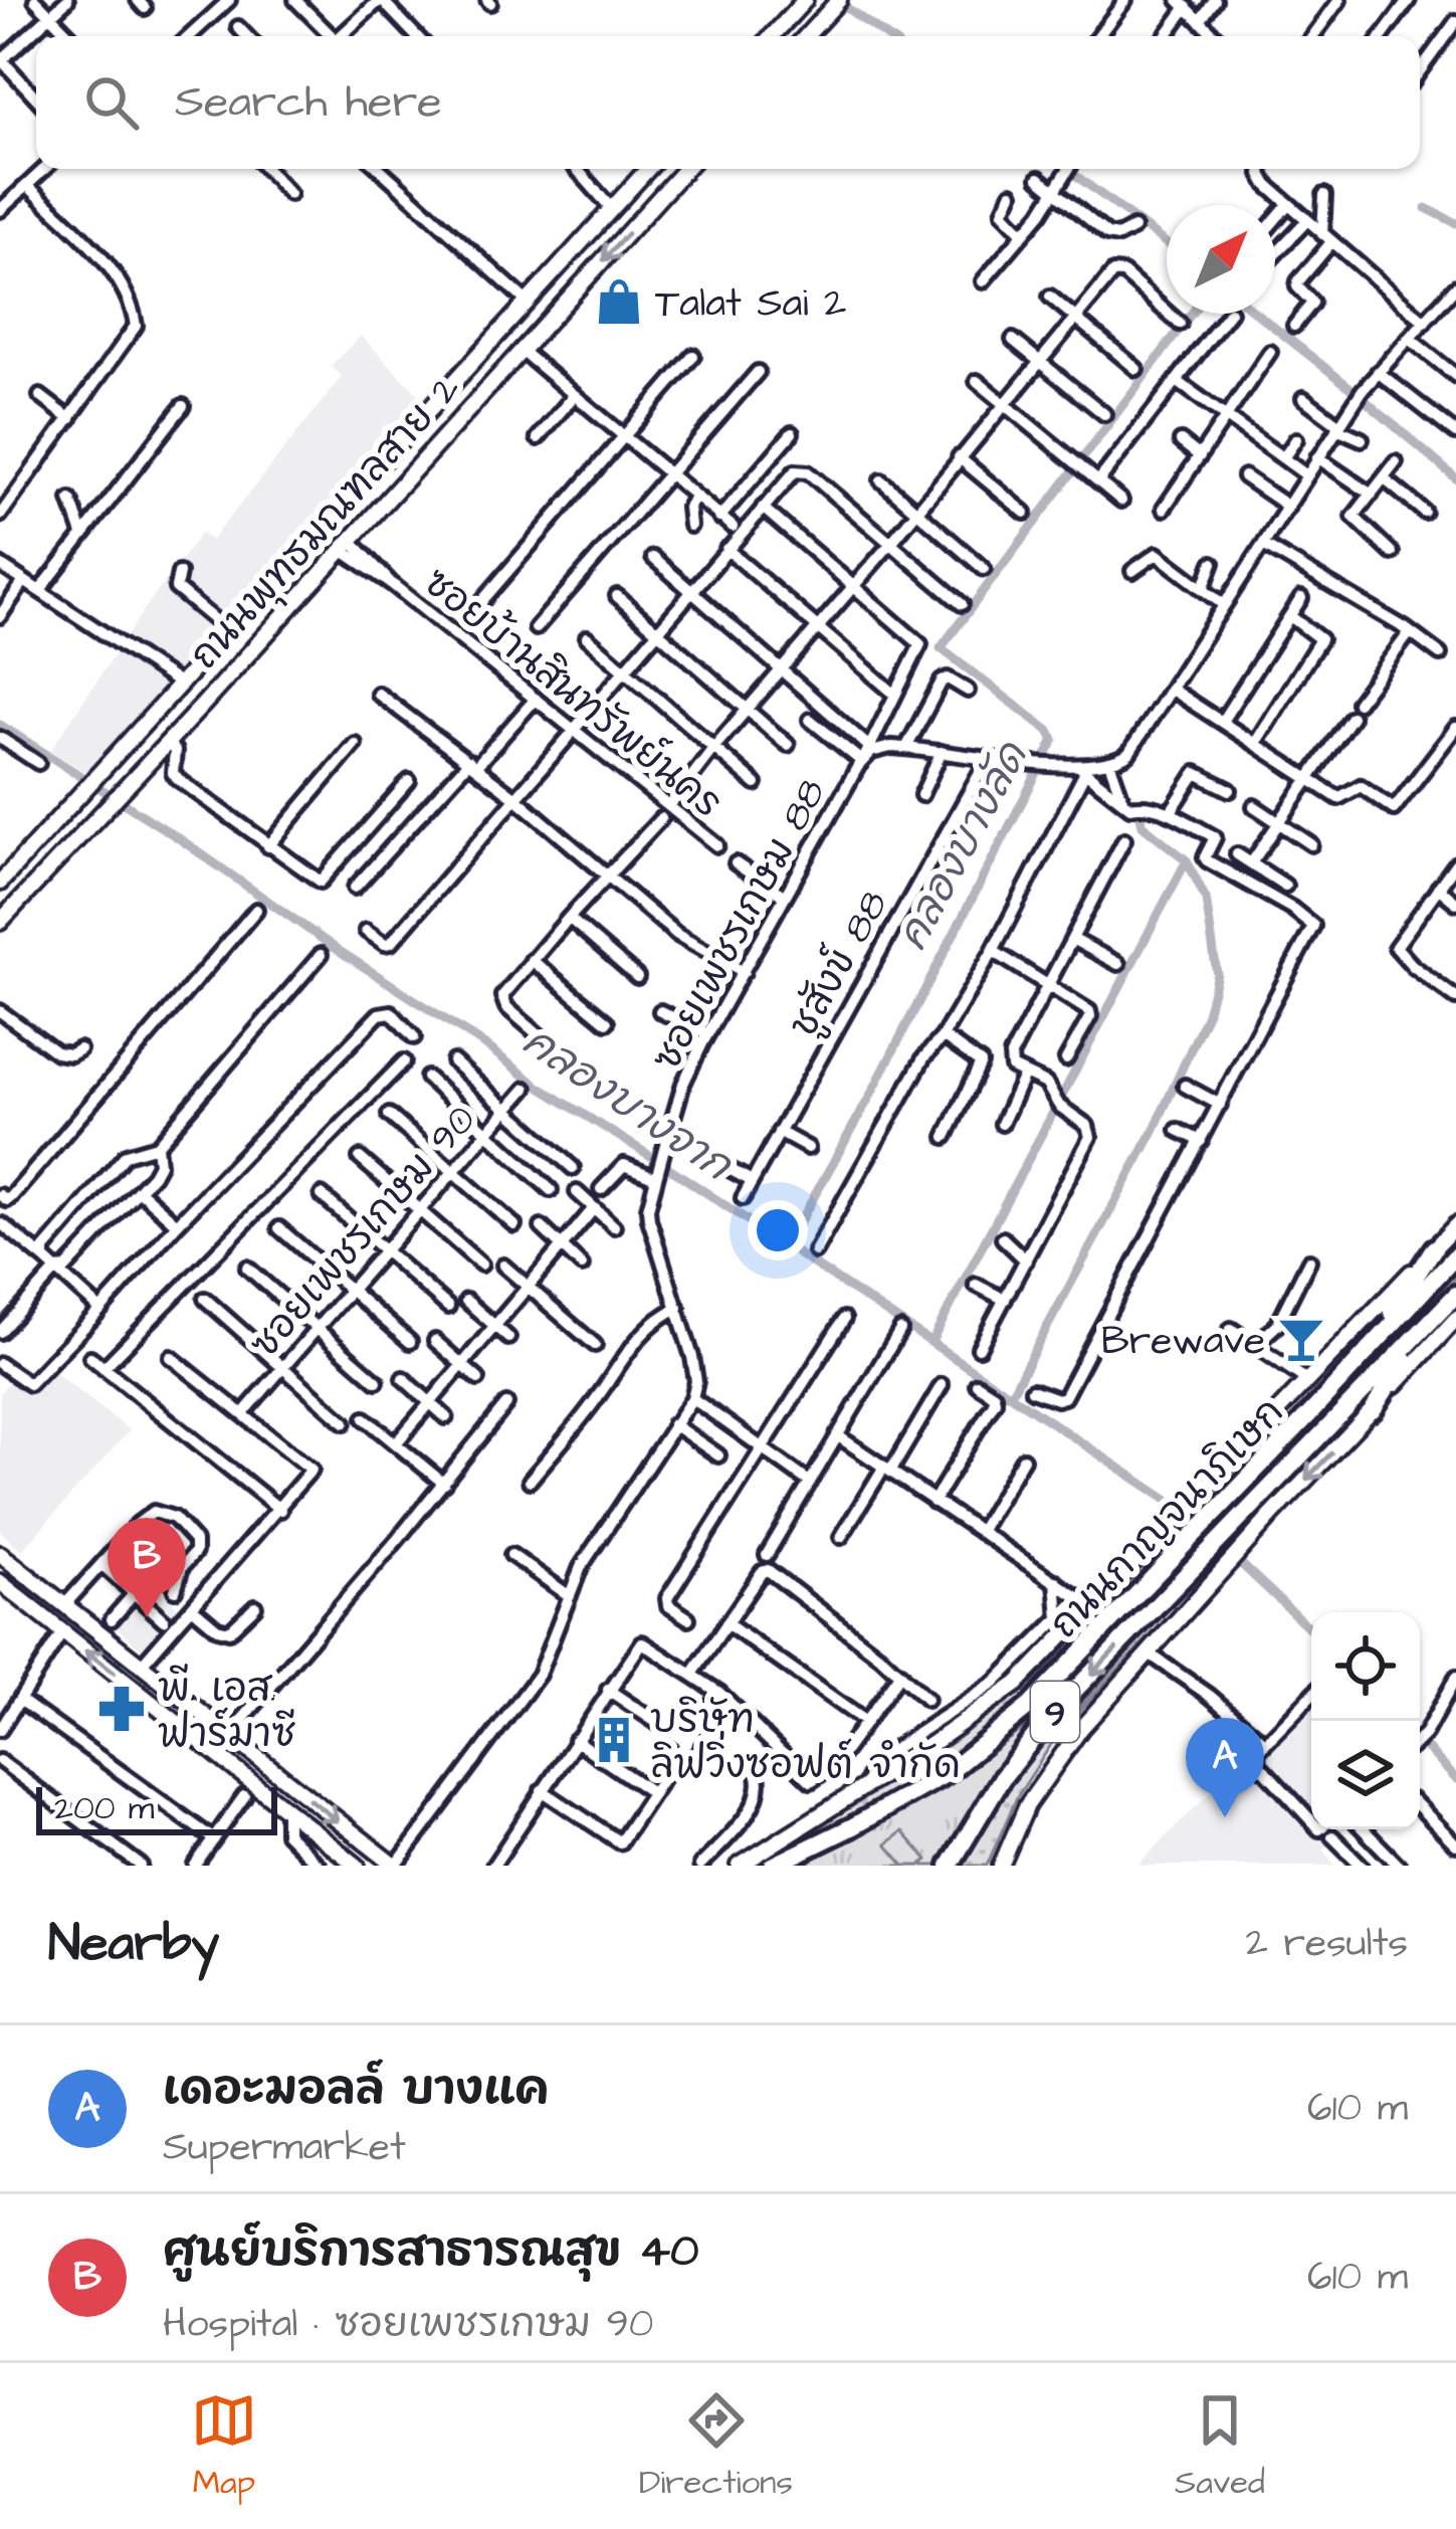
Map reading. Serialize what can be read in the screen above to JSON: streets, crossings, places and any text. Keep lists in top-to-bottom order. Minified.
{"streets":{"highway":["ถนนกาญจนาภิเษก","9"],"main road":["ถนนพุทธมณฑลสาย 2"],"street":["ซอยบ้านสินทรัพย์นคร","ซอยเพชรเกษม 88","ชูสังข์ 88","ซอยเพชรเกษม 90"]},"crossings":[["ถนนพุทธมณฑลสาย 2","ซอยบ้านสินทรัพย์นคร"],["ซอยเพชรเกษม 88","ชูสังข์ 88"]],"water":["คลองบางลัด","คลองบางจาก"],"places":{"shop":["Talat Sai 2"],"bar":["Brewave"],"pharmacy":["พี. เอส. ฟาร์มาซี"],"building":["บริษัท ลิฟวิ่งซอฟต์ จำกัด"]},"scale_bar":"200 m","north":"top right","page":{"search":"Search here","pins":["B","A"],"scale":"200 m","heading":["Nearby","2 results"],"list":[{"mark":"A","name":"เดอะมอลล์ บางแค","note":"Supermarket","value":"610 m"},{"mark":"B","name":"ศูนย์บริการสาธารณสุข 40","note":"Hospital · ซอยเพชรเกษม 90","value":"610 m"}],"nav":["Map","Directions","Saved"]}}
